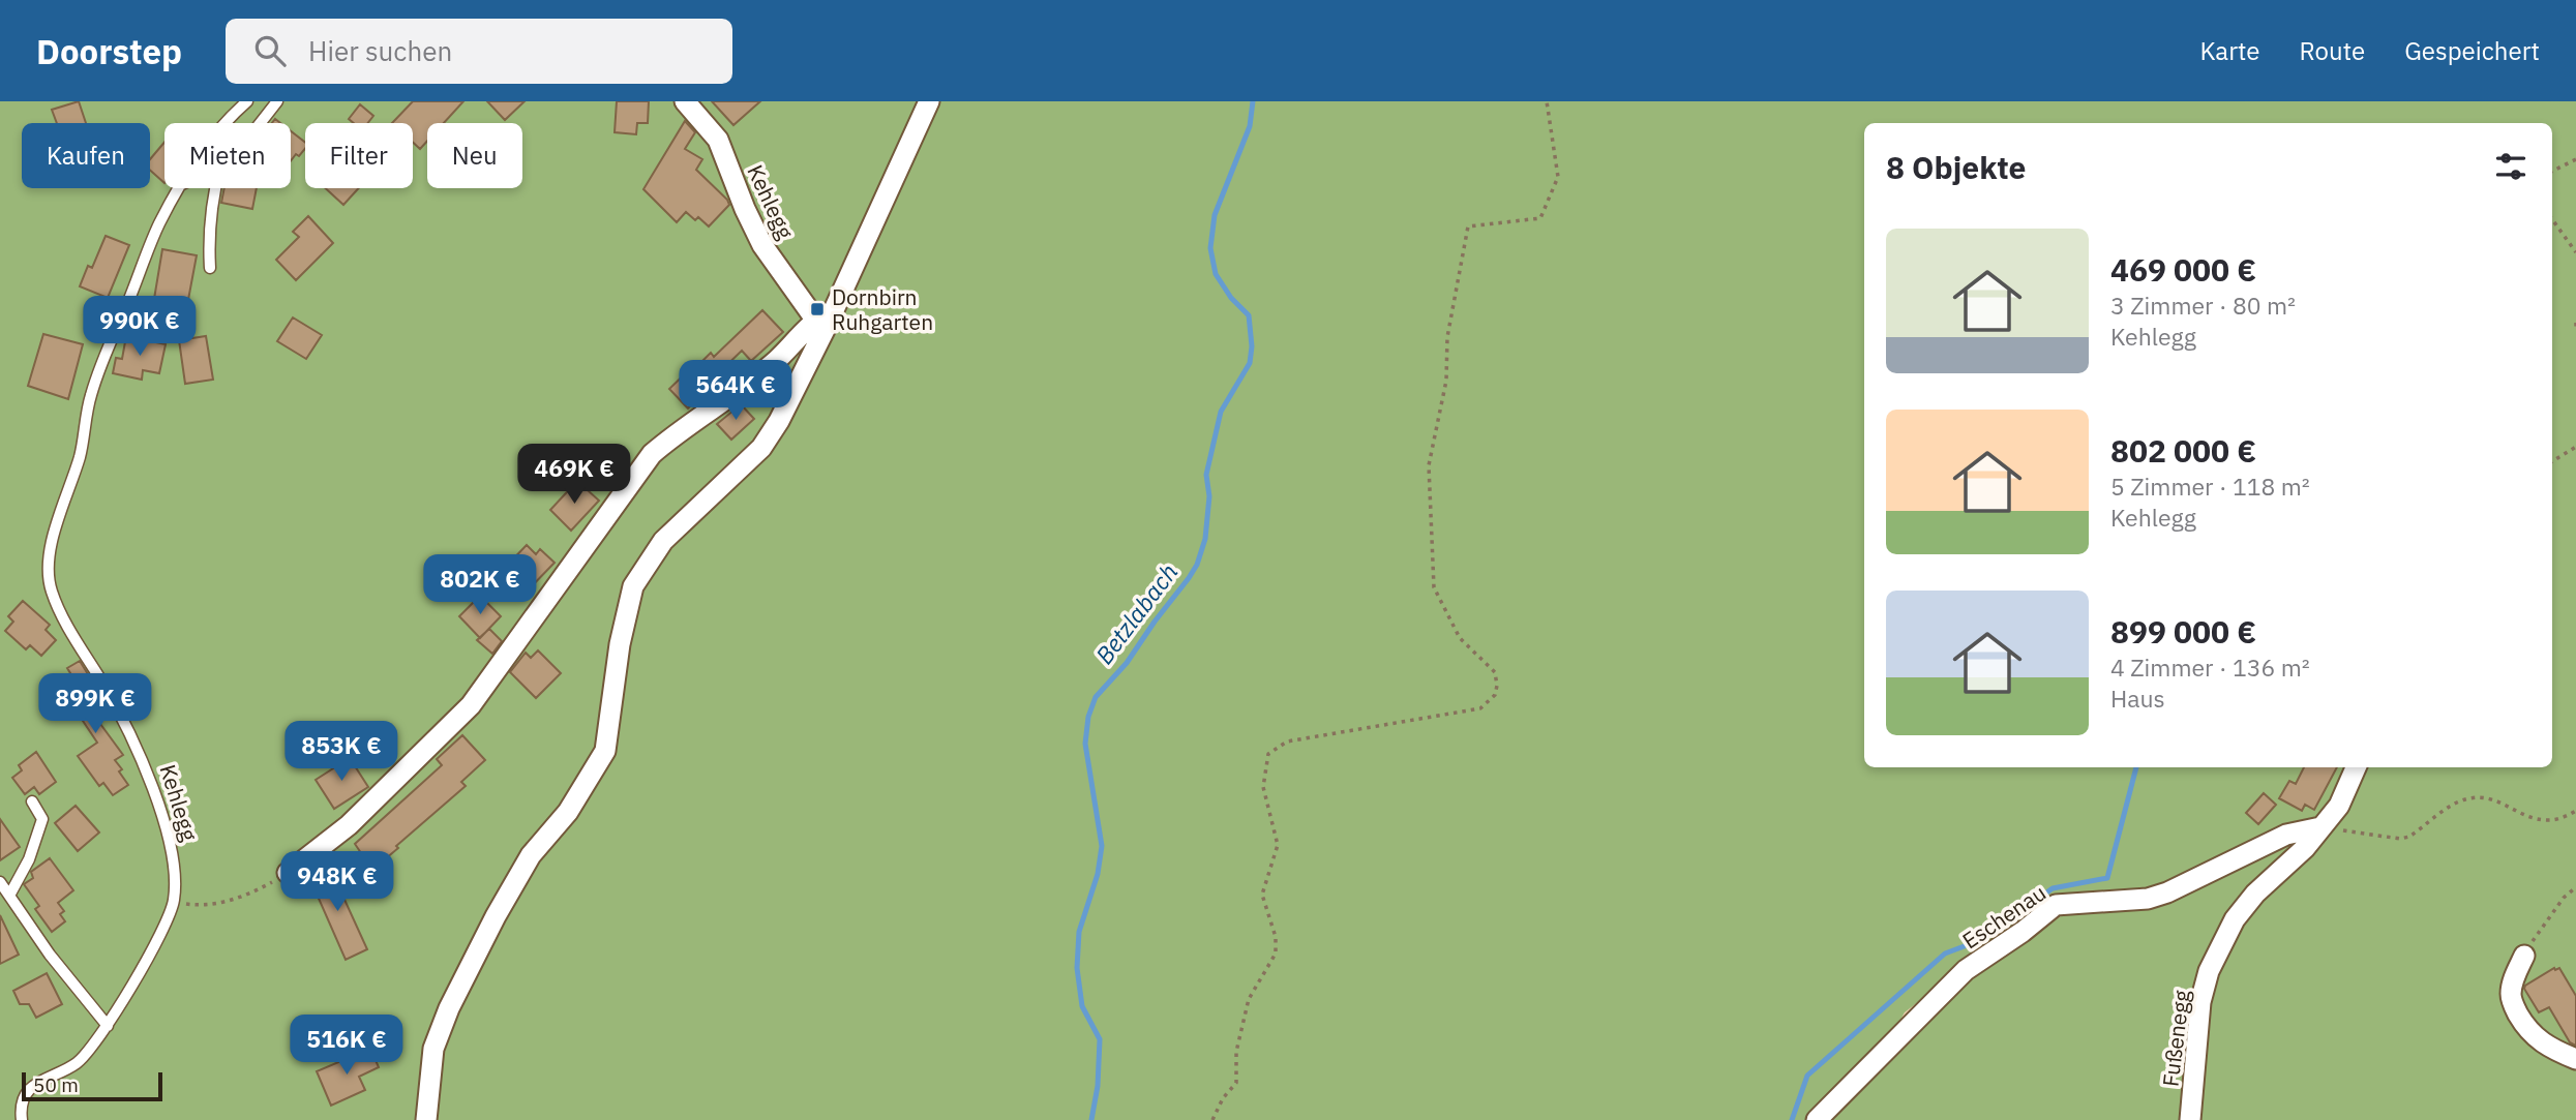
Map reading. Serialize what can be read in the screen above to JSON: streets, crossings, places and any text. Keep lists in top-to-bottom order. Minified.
{"streets":{"street":["Kehlegg","Eschenau","Fußenegg"]},"crossings":[["Eschenau","Fußenegg"]],"water":["Betzlabach"],"places":{"transit":["Dornbirn Ruhgarten"]},"scale_bar":"50 m","page":{"header":"Doorstep","search":"Hier suchen","nav":["Karte","Route","Gespeichert"],"chip":["Kaufen","Mieten","Filter","Neu"],"heading":"8 Objekte","list":[{"name":"469 000 €","note":"3 Zimmer · 80 m² · Kehlegg"},{"name":"802 000 €","note":"5 Zimmer · 118 m² · Kehlegg"},{"name":"899 000 €","note":"4 Zimmer · 136 m² · Haus"}],"price":["990K €","564K €","469K €","802K €","899K €","853K €","948K €","516K €"],"scale":"50 m"}}
